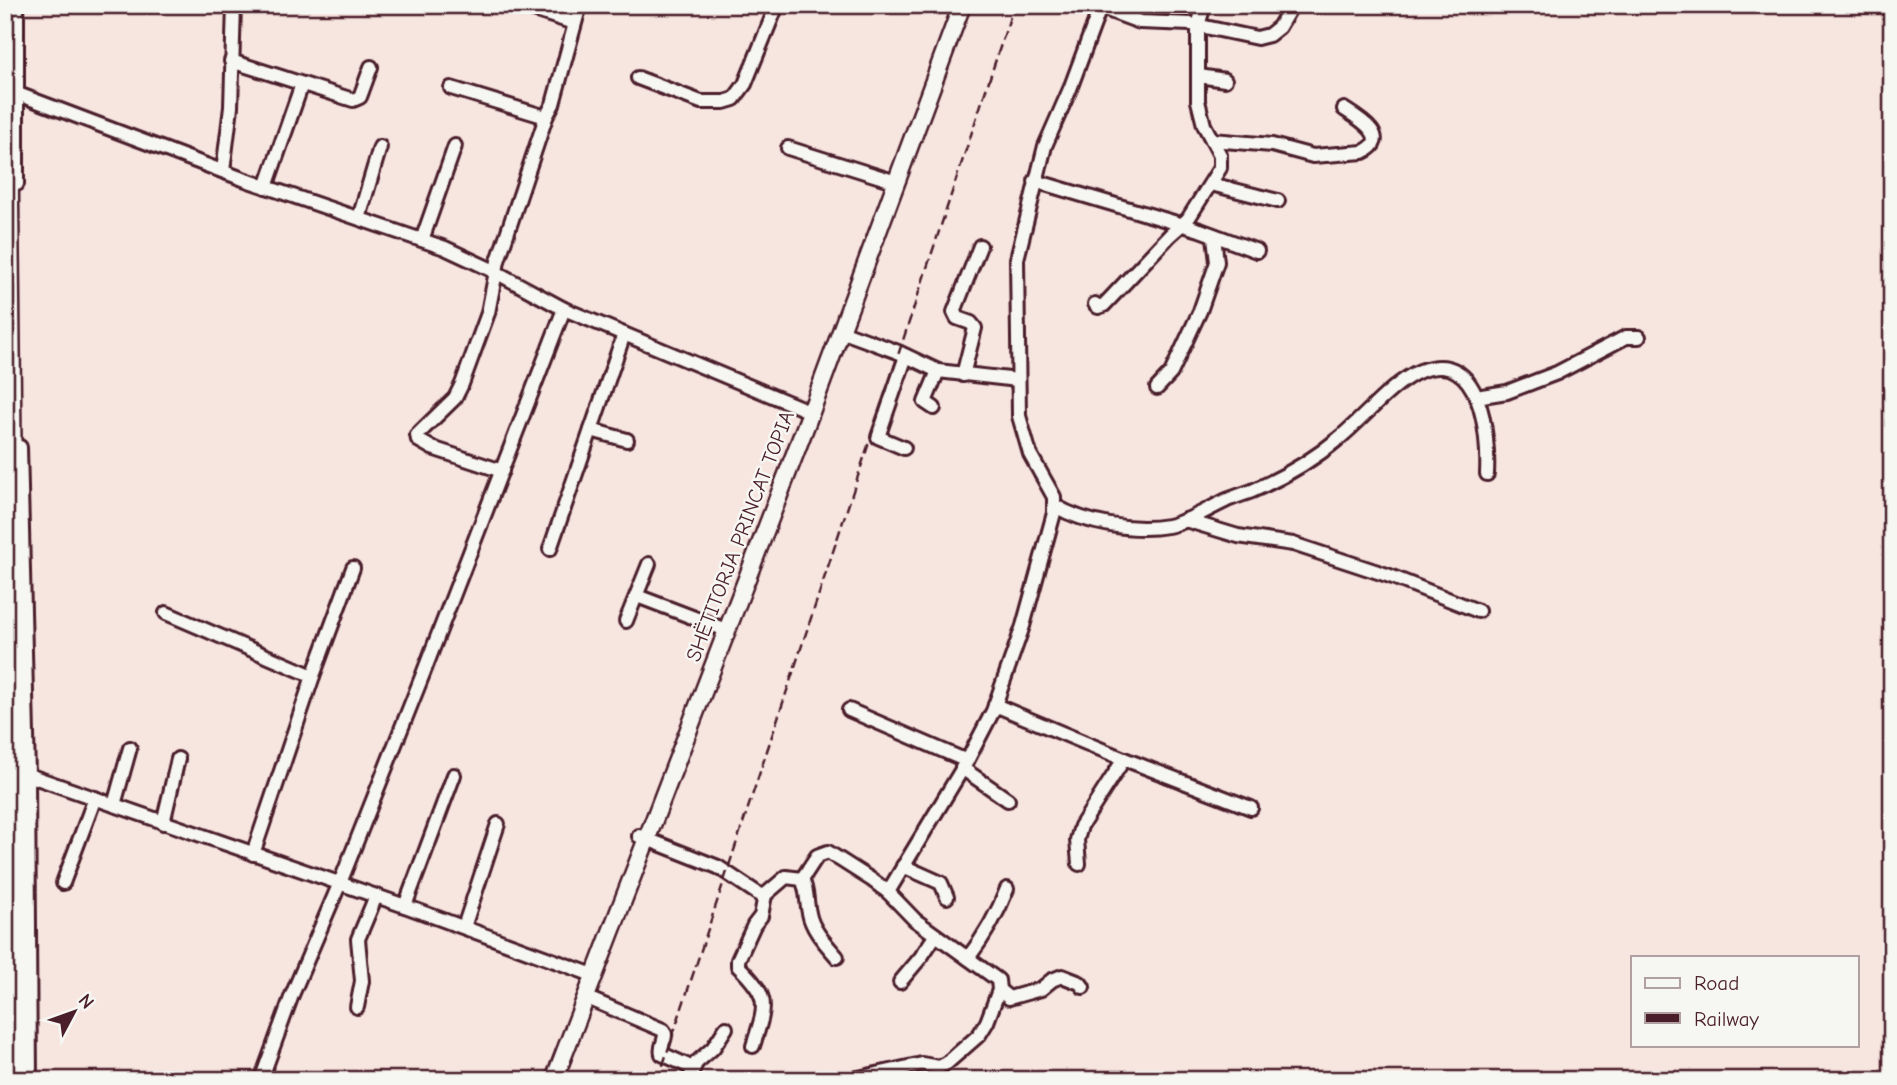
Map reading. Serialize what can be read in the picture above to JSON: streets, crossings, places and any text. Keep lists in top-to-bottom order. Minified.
{"streets":{"main road":["SHËTITORJA PRINCAT TOPIA"]},"legend":["Road","Railway"],"north":"top right"}
